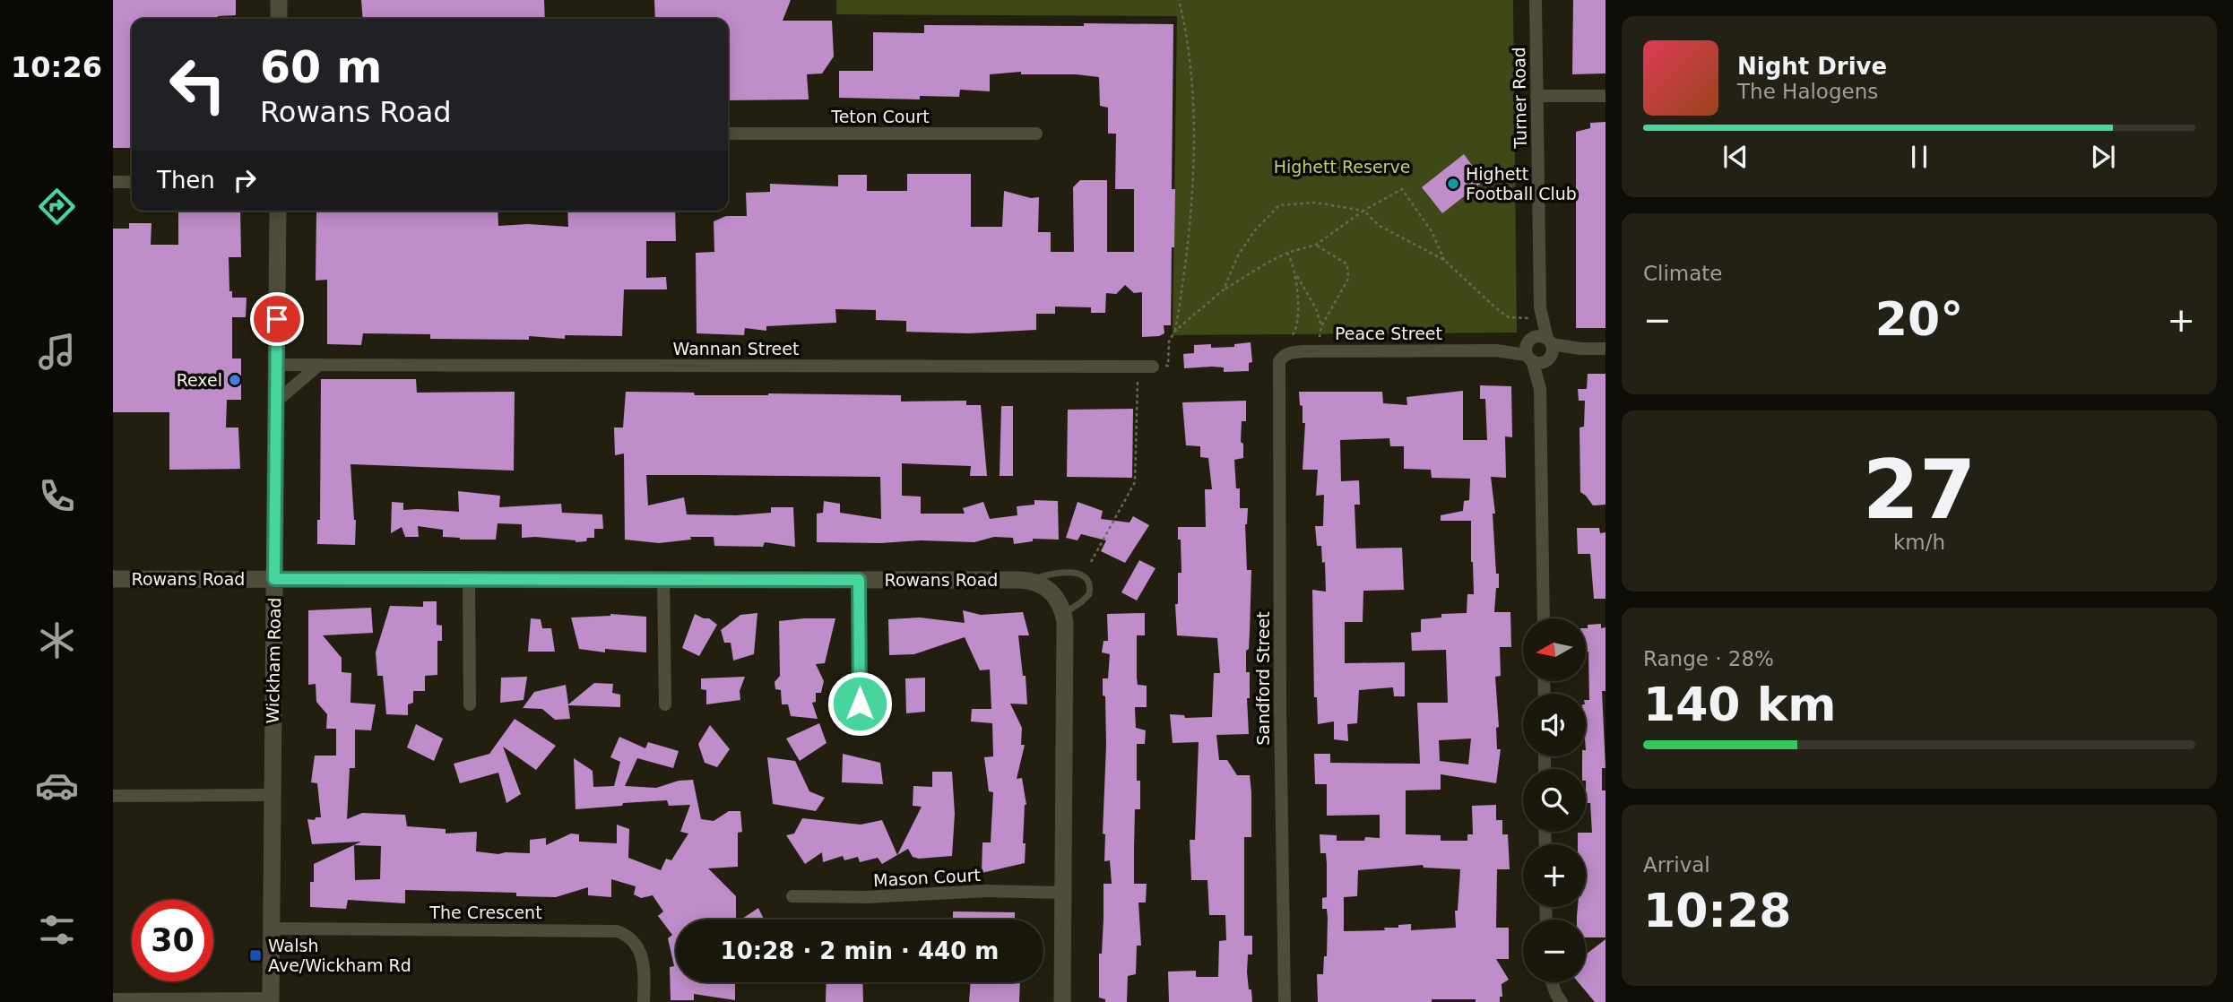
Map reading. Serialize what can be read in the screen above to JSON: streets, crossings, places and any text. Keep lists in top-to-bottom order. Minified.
{"streets":{"street":["Turner Road","Teton Court","Peace Street","Wannan Street","Rowans Road","Wickham Road","Sandford Street","Mason Court","The Crescent"]},"crossings":[["Turner Road","Peace Street"],["Peace Street","Sandford Street"],["Wannan Street","Wickham Road"],["Rowans Road","Wickham Road"],["Wickham Road","The Crescent"]],"parks":["Highett Reserve"],"places":{"other":["Highett Football Club","Rexel"],"transit":["Walsh Ave/Wickham Rd"]},"north":"left","page":{"tabs":"10:26","turn":["60 m","Rowans Road"],"song":["Night Drive","The Halogens"],"then":"Then","tile":["Climate",["27","km/h"],["Range · 28%","140 km"],["Arrival","10:28"]],"heat":["−","20°","+"],"map_buttons":["+","−"],"limit":"30","trip":"10:28 · 2 min · 440 m"}}
